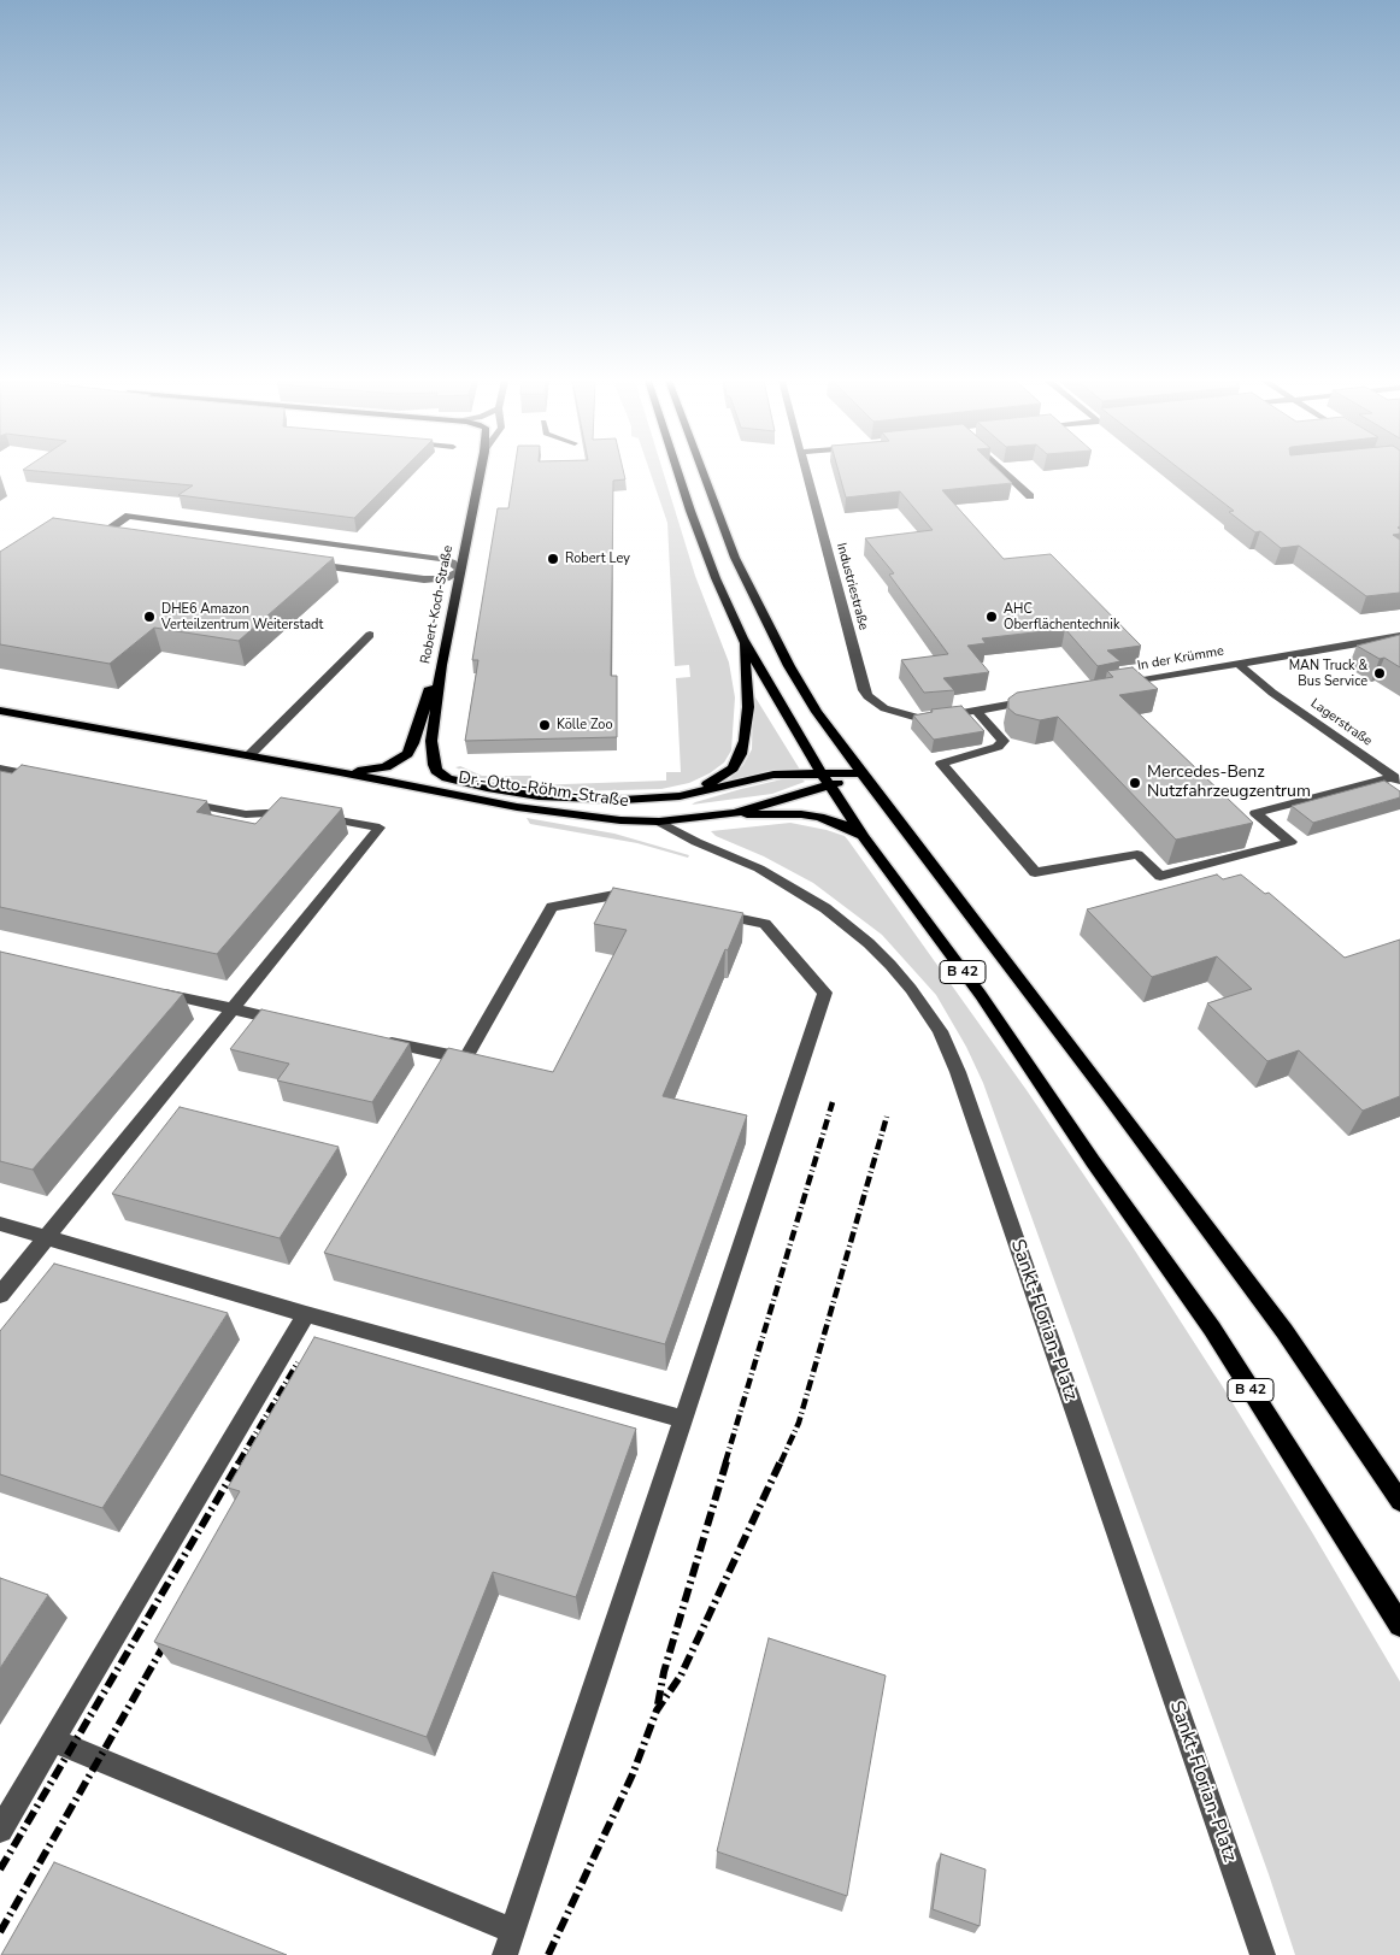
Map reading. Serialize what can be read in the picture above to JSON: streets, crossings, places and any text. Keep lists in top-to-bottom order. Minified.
{"streets":{"main road":["Robert-Koch-Straße","Dr.-Otto-Röhm-Straße","B 42"],"street":["Industriestraße","In der Krümme","Lagerstraße","Sankt-Florian-Platz"]},"crossings":[["Robert-Koch-Straße","Dr.-Otto-Röhm-Straße"],["In der Krümme","Lagerstraße"],["Dr.-Otto-Röhm-Straße","B 42"],["Dr.-Otto-Röhm-Straße","Sankt-Florian-Platz"]],"places":["Robert Ley","DHE6 Amazon Verteilzentrum Weiterstadt","AHC Oberflächentechnik","MAN Truck & Bus Service","Kölle Zoo","Mercedes-Benz Nutzfahrzeugzentrum"]}
